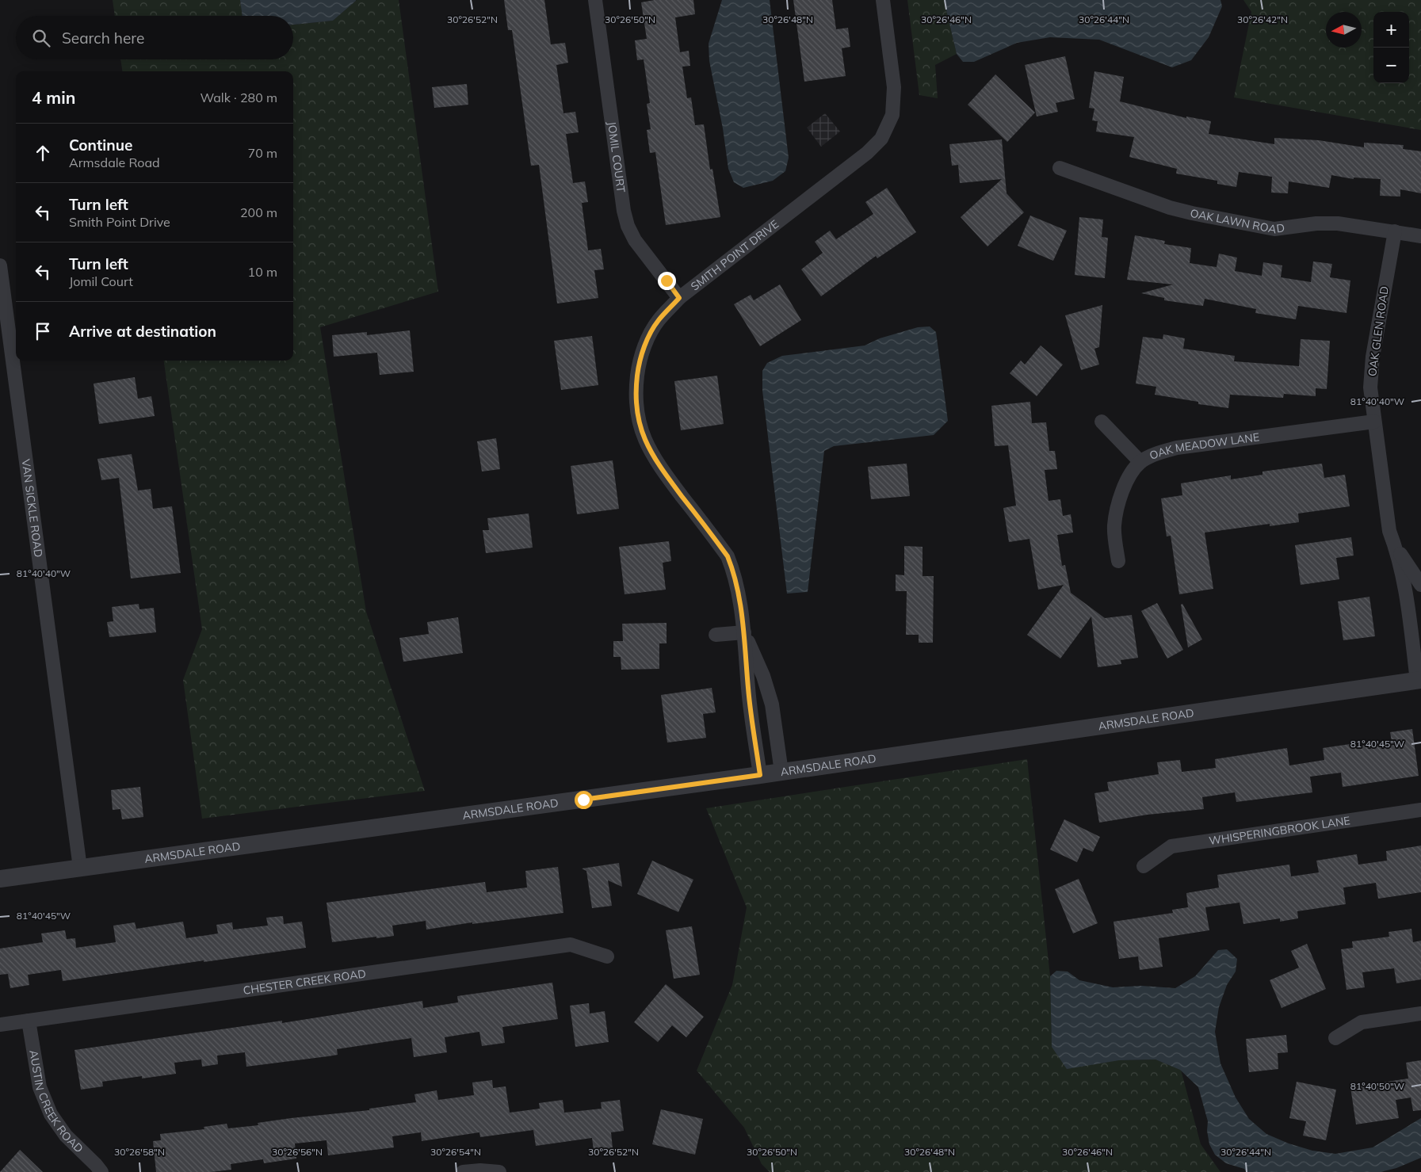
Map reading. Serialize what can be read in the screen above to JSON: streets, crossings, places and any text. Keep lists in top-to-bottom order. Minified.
{"streets":{"street":["JOMIL COURT","OAK LAWN ROAD","SMITH POINT DRIVE","OAK GLEN ROAD","OAK MEADOW LANE","VAN SICKLE ROAD","ARMSDALE ROAD","WHISPERINGBROOK LANE","CHESTER CREEK ROAD","AUSTIN CREEK ROAD"]},"crossings":[["JOMIL COURT","SMITH POINT DRIVE"],["OAK LAWN ROAD","OAK GLEN ROAD"],["SMITH POINT DRIVE","ARMSDALE ROAD"],["OAK GLEN ROAD","OAK MEADOW LANE"],["OAK GLEN ROAD","ARMSDALE ROAD"],["VAN SICKLE ROAD","ARMSDALE ROAD"],["CHESTER CREEK ROAD","AUSTIN CREEK ROAD"]],"north":"left","page":{"map_buttons":["+","−"],"search":"Search here","heading":["4 min","Walk · 280 m"],"list":[["Continue","Armsdale Road","70 m"],["Turn left","Smith Point Drive","200 m"],["Turn left","Jomil Court","10 m"],"Arrive at destination"]},"coordinates":["30°26'52\"N","30°26'50\"N","30°26'48\"N","30°26'46\"N","30°26'44\"N","30°26'42\"N","81°40'40\"W","81°40'45\"W","81°40'50\"W","30°26'58\"N","30°26'56\"N","30°26'54\"N"]}
